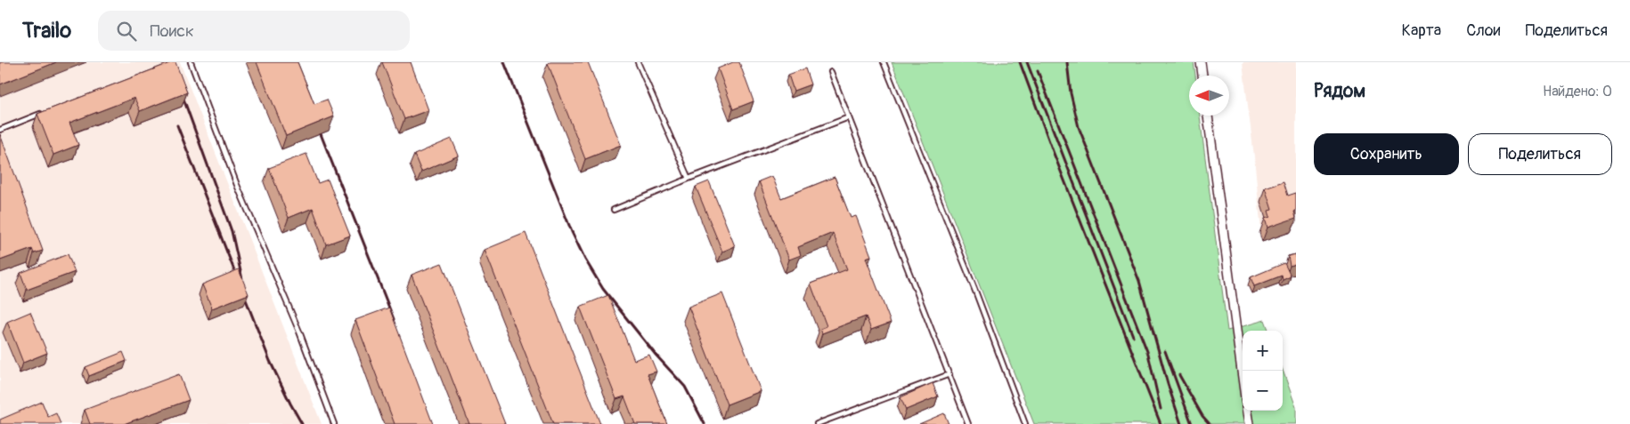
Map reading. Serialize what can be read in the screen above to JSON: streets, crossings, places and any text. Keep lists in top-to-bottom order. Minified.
{"north":"left","page":{"header":"Trailo","search":"Поиск","nav":["Карта","Слои","Поделиться"],"heading":["Рядом","Найдено: 0"],"buttons":["Сохранить","Поделиться"],"map_buttons":["+","−"]}}
